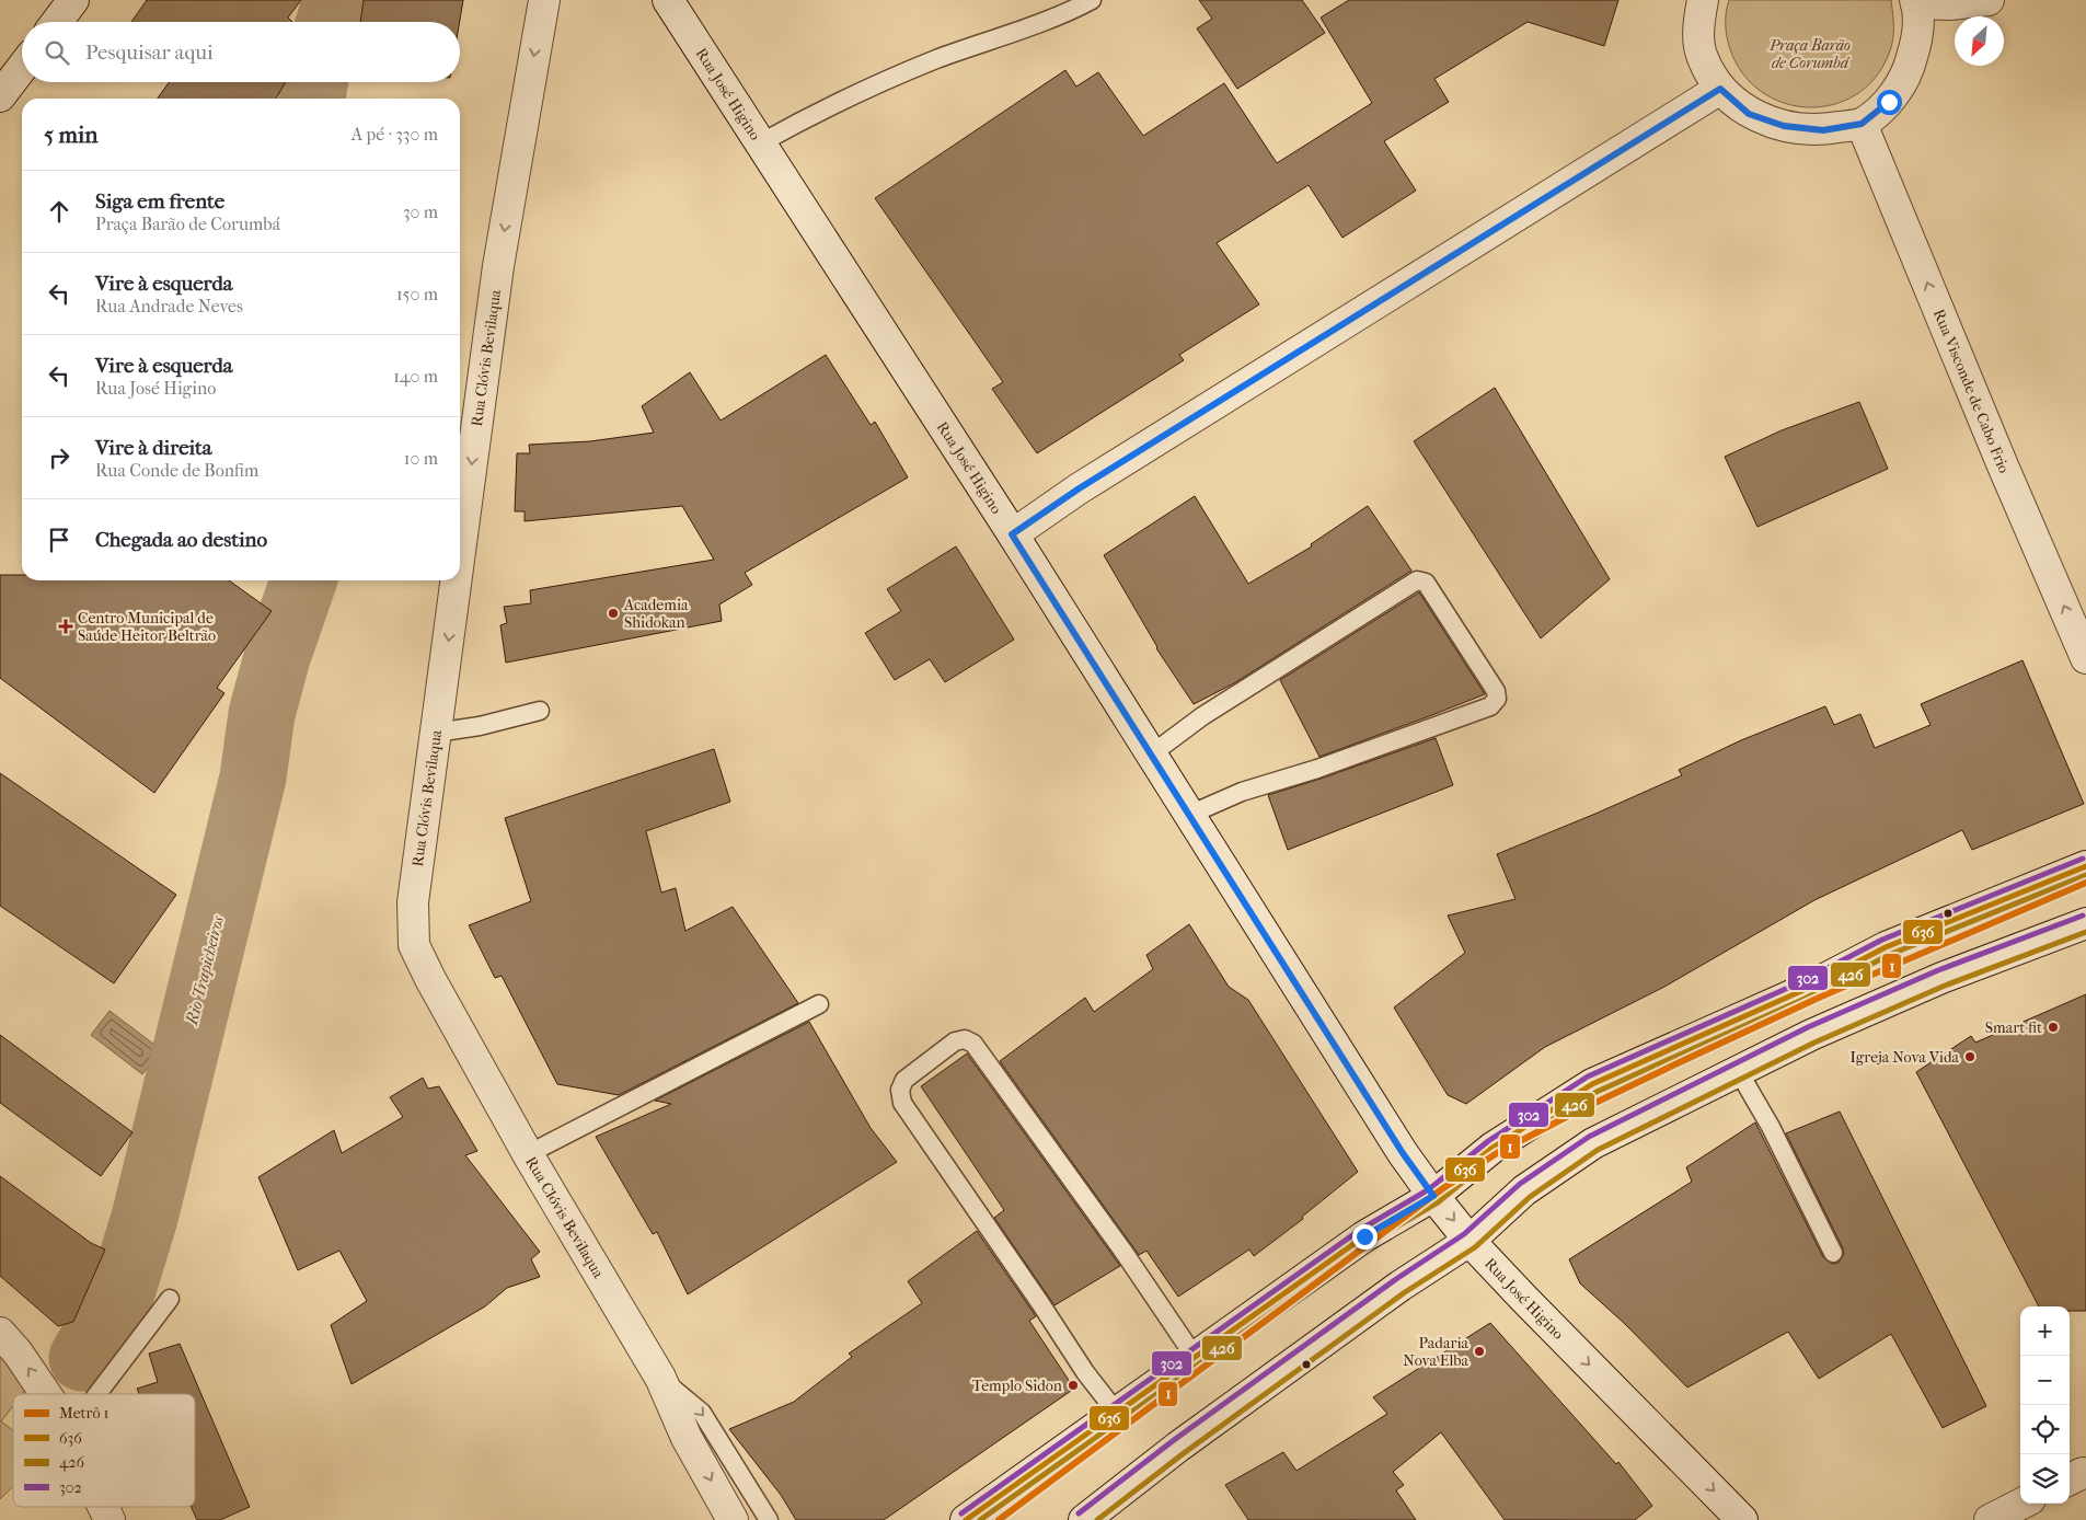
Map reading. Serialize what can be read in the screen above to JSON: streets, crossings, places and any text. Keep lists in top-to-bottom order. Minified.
{"streets":{"street":["Rua José Higino","Rua Clóvis Bevilaqua","Rua Visconde de Cabo Frio"]},"one_way":["Rua Clóvis Bevilaqua","Rua Visconde de Cabo Frio"],"water":["Rio Trapicheiros"],"parks":["Praça Barão de Corumbá"],"places":{"other":["Academia Shidokan","Smart fit","Igreja Nova Vida","Padaria Nova Elba","Templo Sidon"],"health":["Centro Municipal de Saúde Heitor Beltrão"]},"lines":["transit line 302","transit line 636","transit line 426","metro line 1"],"legend":["Metrô 1","636","426","302"],"north":"bottom left","page":{"search":"Pesquisar aqui","heading":["5 min","A pé · 330 m"],"list":[["Siga em frente","Praça Barão de Corumbá","30 m"],["Vire à esquerda","Rua Andrade Neves","150 m"],["Vire à esquerda","Rua José Higino","140 m"],["Vire à direita","Rua Conde de Bonfim","10 m"],"Chegada ao destino"],"map_buttons":["+","−"]}}
